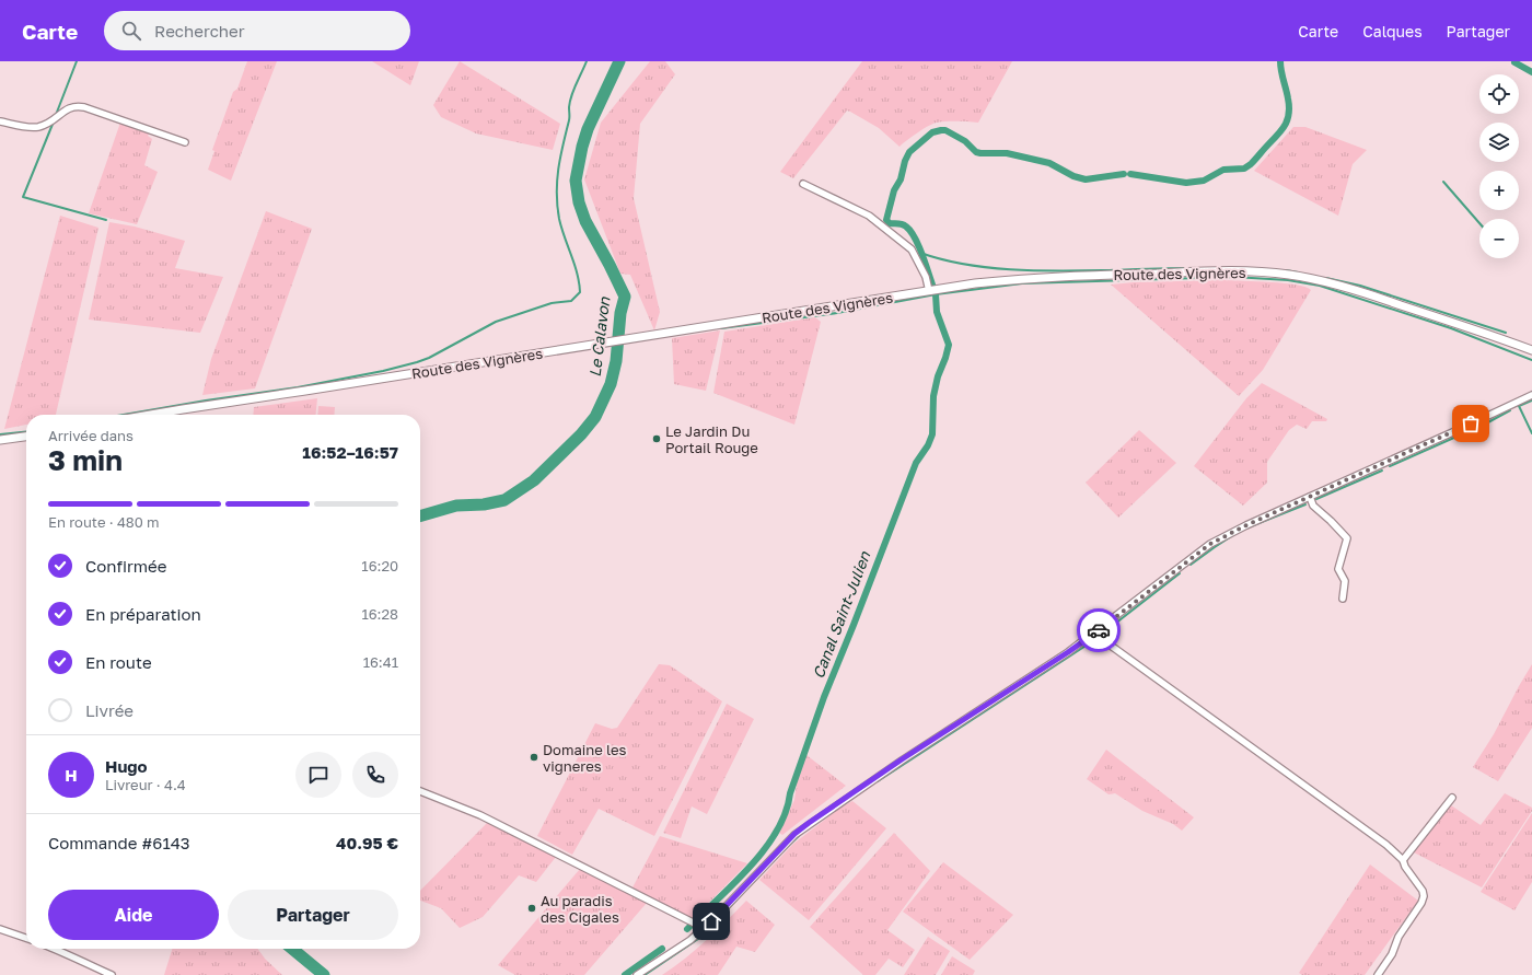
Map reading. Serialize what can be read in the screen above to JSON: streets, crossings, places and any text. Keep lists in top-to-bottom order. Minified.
{"streets":{"street":["Route des Vignères"]},"water":["Le Calavon","Canal Saint-Julien"],"places":["Le Jardin Du Portail Rouge","Domaine les vigneres","Au paradis des Cigales"],"page":{"header":"Carte","search":"Rechercher","nav":["Carte","Calques","Partager"],"map_buttons":["+","−"],"heading":["3 min","Arrivée dans","16:52–16:57"],"panel":["Hugo","Livreur · 4.4","Commande #6143","40.95 €"],"bar":"En route · 480 m","list":[["Confirmée","16:20"],["En préparation","16:28"],["En route","16:41"],"Livrée"],"round":"H","buttons":["Aide","Partager"]}}
